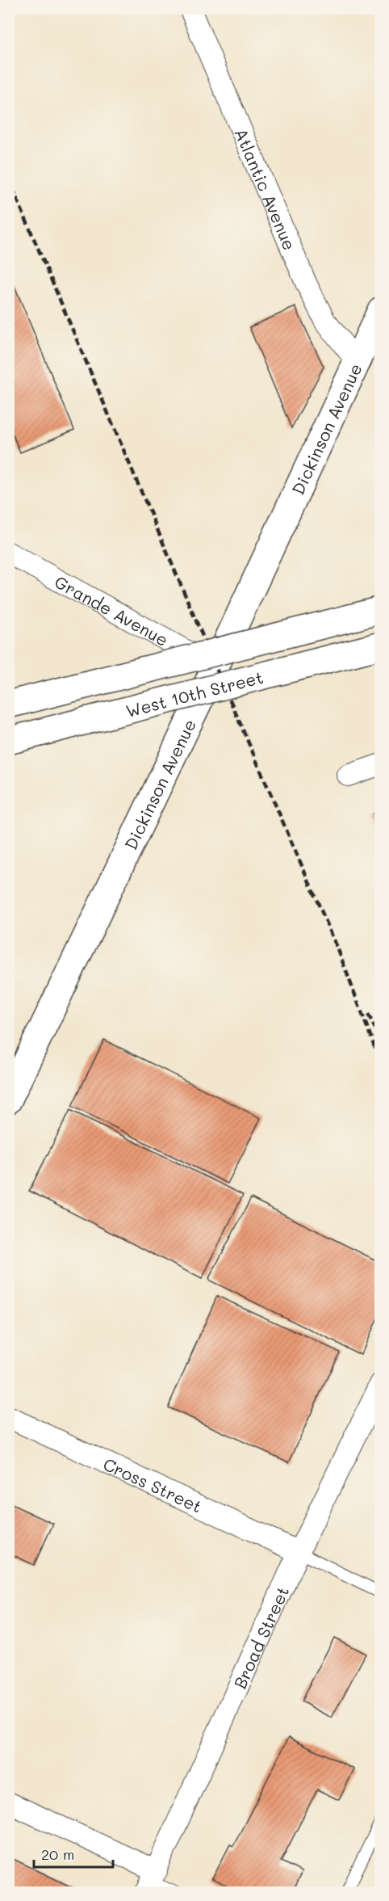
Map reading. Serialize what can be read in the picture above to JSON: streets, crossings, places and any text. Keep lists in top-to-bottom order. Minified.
{"streets":{"main road":["Dickinson Avenue","West 10th Street"],"street":["Atlantic Avenue","Grande Avenue","Cross Street","Broad Street"]},"crossings":[["Atlantic Avenue","Dickinson Avenue"],["Dickinson Avenue","Grande Avenue"],["Cross Street","Broad Street"]],"scale_bar":"20 m"}
